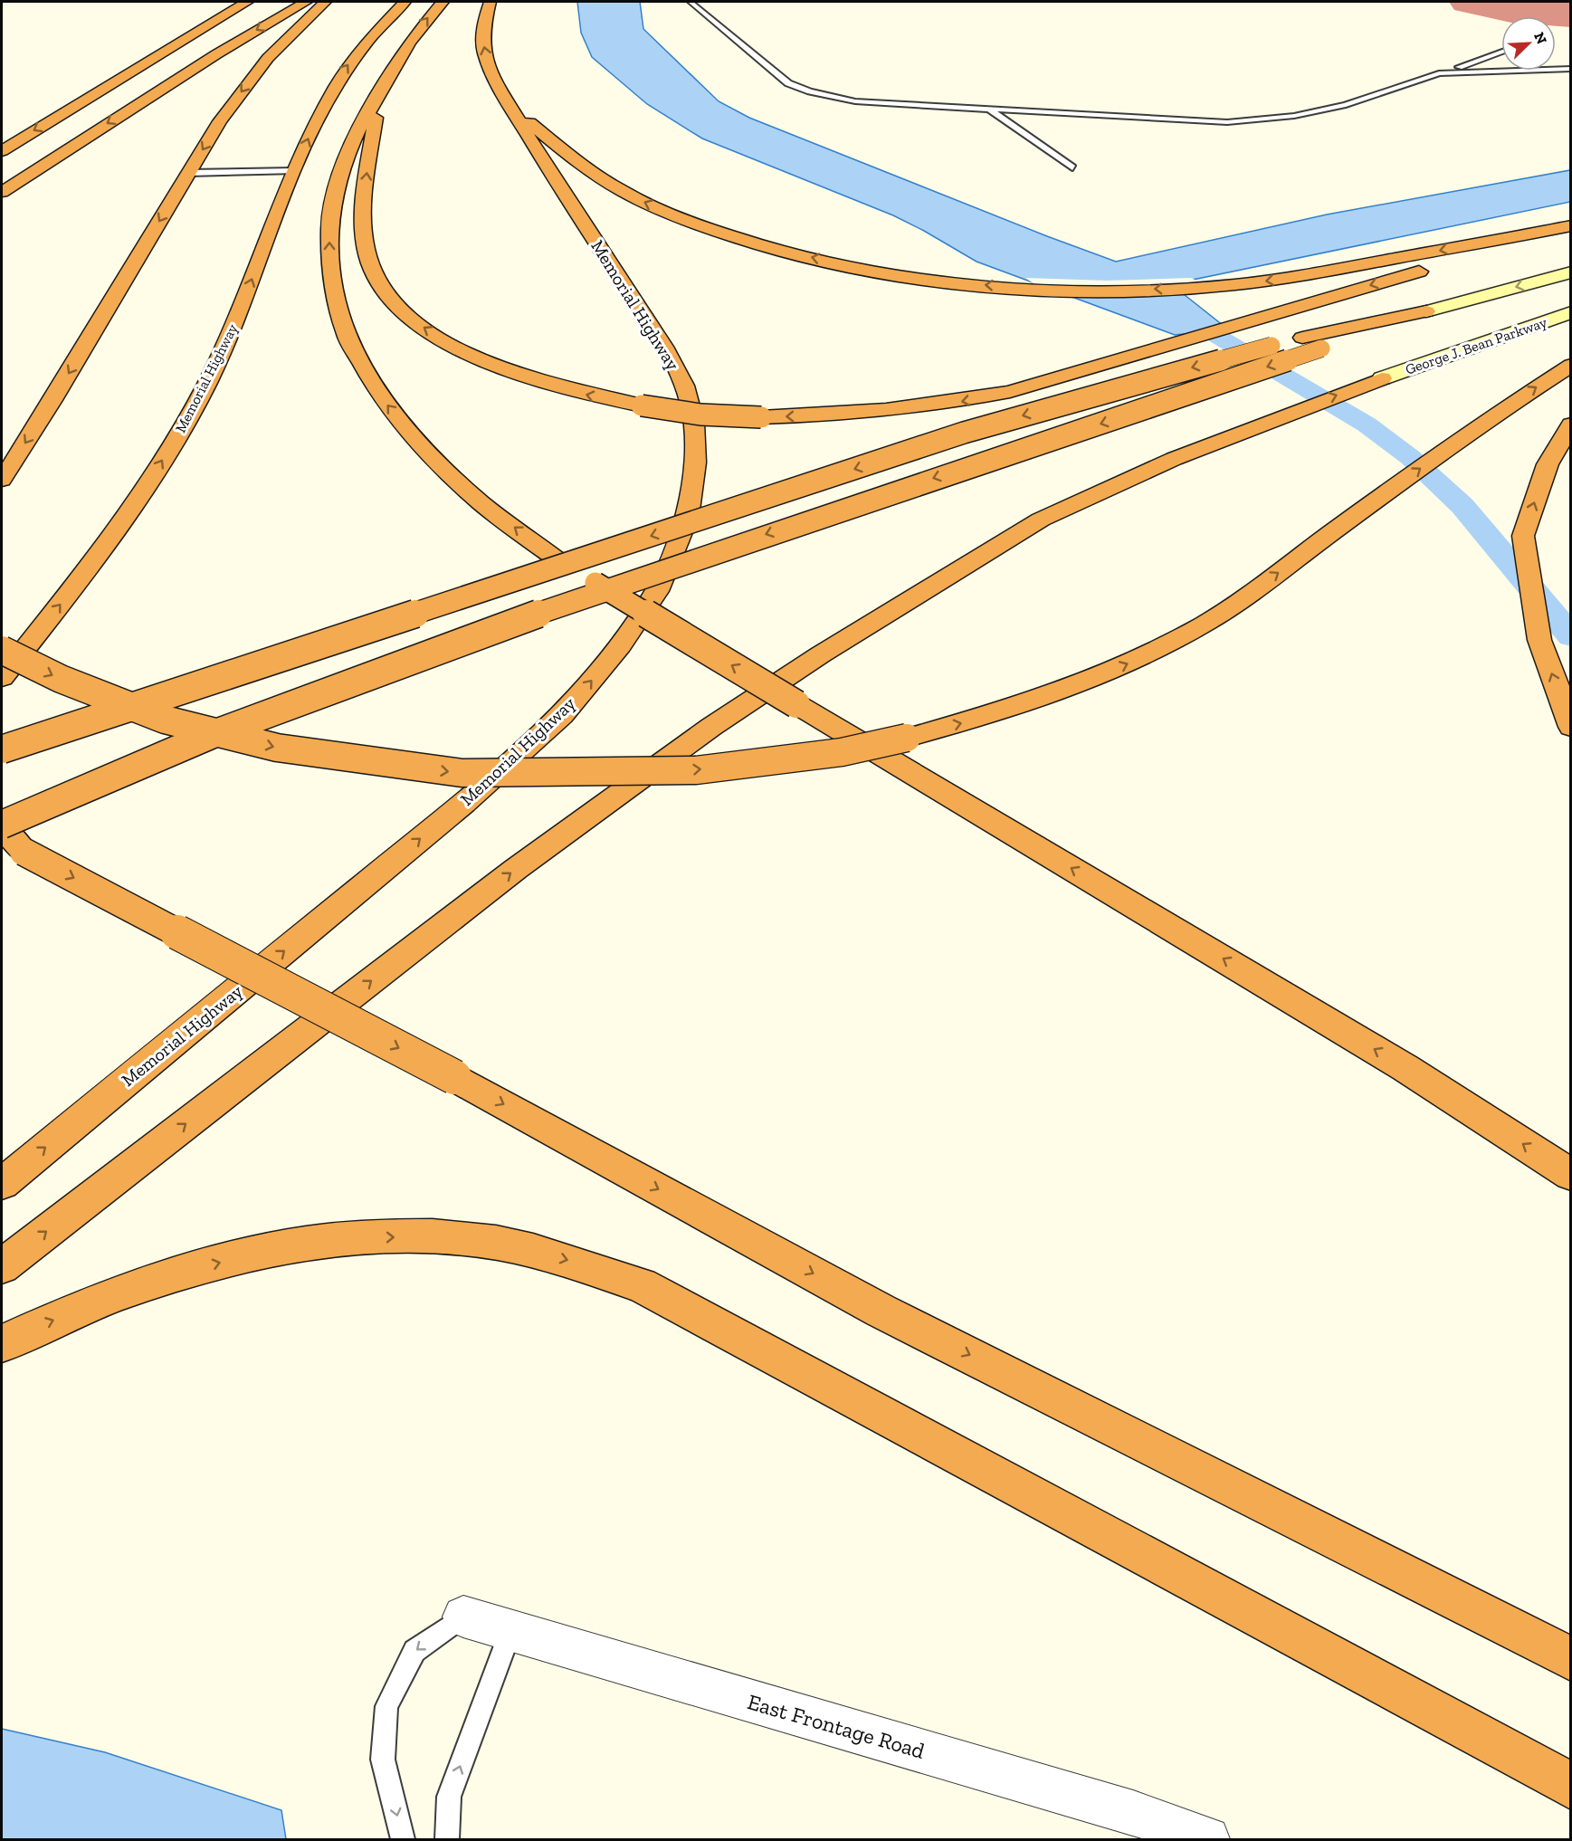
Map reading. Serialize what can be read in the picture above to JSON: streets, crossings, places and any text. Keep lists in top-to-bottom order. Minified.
{"streets":{"highway":["Memorial Highway"],"street":["George J. Bean Parkway","East Frontage Road"]},"one_way":["Memorial Highway"],"north":"top right"}
